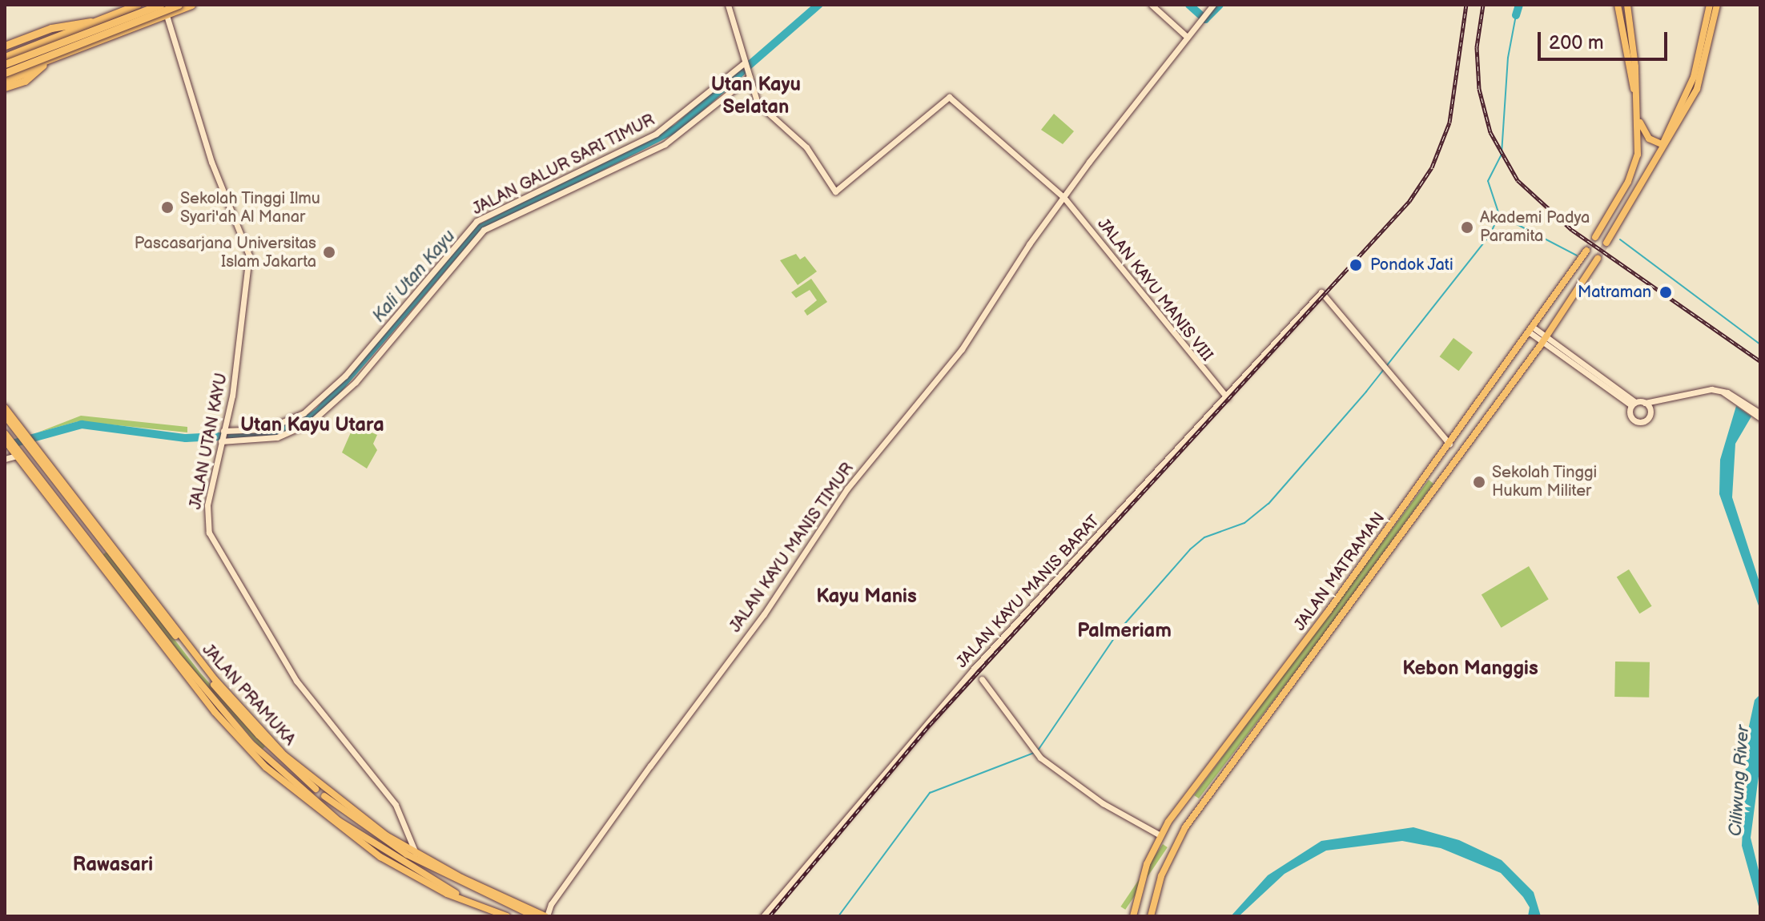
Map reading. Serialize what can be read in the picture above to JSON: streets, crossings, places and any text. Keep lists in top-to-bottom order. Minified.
{"streets":{"main road":["JALAN MATRAMAN","JALAN PRAMUKA"],"street":["JALAN GALUR SARI TIMUR","JALAN KAYU MANIS VIII","JALAN UTAN KAYU","JALAN KAYU MANIS TIMUR","JALAN KAYU MANIS BARAT"]},"crossings":[["JALAN GALUR SARI TIMUR","JALAN KAYU MANIS VIII"],["JALAN GALUR SARI TIMUR","JALAN UTAN KAYU"],["JALAN KAYU MANIS VIII","JALAN KAYU MANIS TIMUR"],["JALAN KAYU MANIS VIII","JALAN KAYU MANIS BARAT"],["JALAN UTAN KAYU","JALAN PRAMUKA"],["JALAN KAYU MANIS TIMUR","JALAN PRAMUKA"],["JALAN MATRAMAN","JALAN KAYU MANIS BARAT"]],"districts":["Utan Kayu Selatan","Utan Kayu Utara","Kayu Manis","Palmeriam","Kebon Manggis","Rawasari"],"water":["Kali Utan Kayu","Ciliwung River"],"places":["Sekolah Tinggi Ilmu Syari'ah Al Manar","Akademi Padya Paramita","Pascasarjana Universitas Islam Jakarta","Pondok Jati","Matraman","Sekolah Tinggi Hukum Militer"],"scale_bar":"200 m"}
